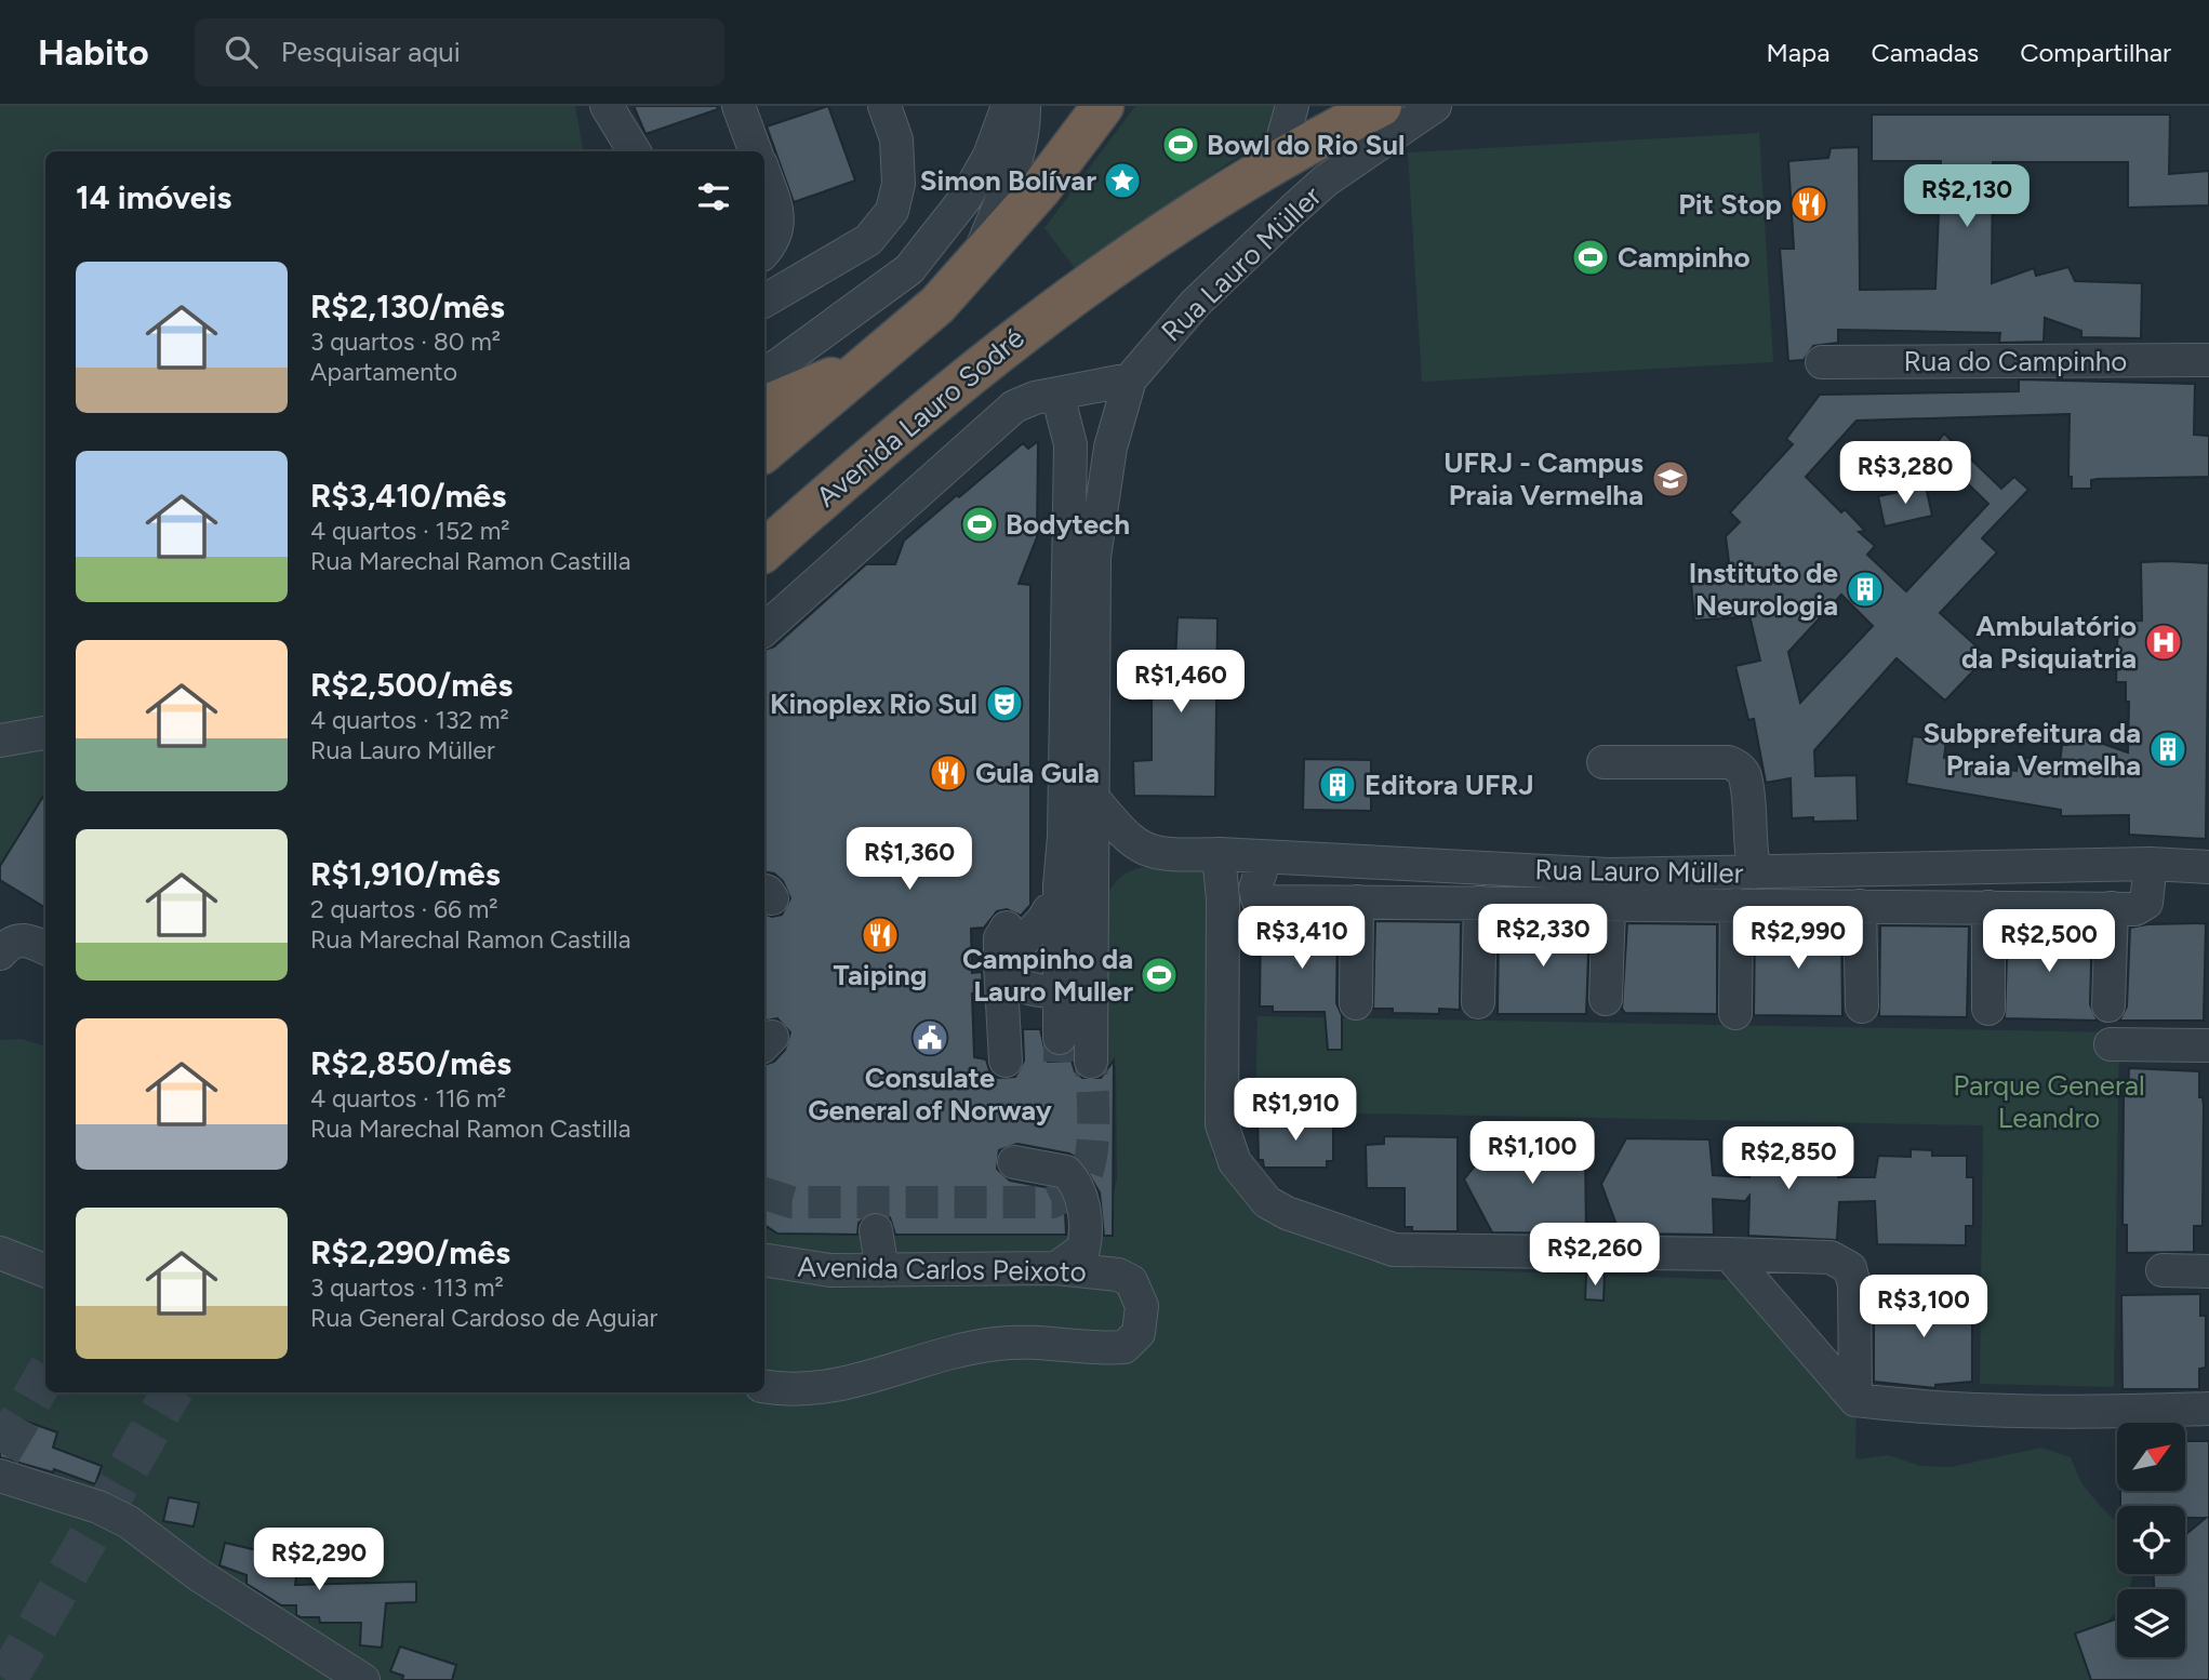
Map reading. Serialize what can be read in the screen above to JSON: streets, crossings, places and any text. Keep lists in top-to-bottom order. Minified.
{"streets":{"highway":["Avenida Lauro Sodré"],"street":["Rua Lauro Müller","Rua do Campinho","Avenida Carlos Peixoto"]},"parks":["Parque General Leandro"],"places":{"sports":["Bowl do Rio Sul","Campinho","Bodytech","Campinho da Lauro Muller"],"place":["Simon Bolívar"],"restaurant":["Pit Stop","Gula Gula","Taiping"],"school or university":["UFRJ - Campus Praia Vermelha"],"building":["Instituto de Neurologia","Subprefeitura da Praia Vermelha","Editora UFRJ"],"hospital":["Ambulatório da Psiquiatria"],"theatre":["Kinoplex Rio Sul"],"public building":["Consulate General of Norway"]},"north":"top right","page":{"header":"Habito","search":"Pesquisar aqui","nav":["Mapa","Camadas","Compartilhar"],"heading":"14 imóveis","price":["R$2,130","R$3,280","R$1,460","R$1,360","R$2,330","R$3,410","R$2,990","R$2,500","R$1,910","R$1,100","R$2,850","R$2,260","R$3,100","R$2,290"],"list":[{"name":"R$2,130/mês","note":"3 quartos · 80 m² · Apartamento"},{"name":"R$3,410/mês","note":"4 quartos · 152 m² · Rua Marechal Ramon Castilla"},{"name":"R$2,500/mês","note":"4 quartos · 132 m² · Rua Lauro Müller"},{"name":"R$1,910/mês","note":"2 quartos · 66 m² · Rua Marechal Ramon Castilla"},{"name":"R$2,850/mês","note":"4 quartos · 116 m² · Rua Marechal Ramon Castilla"},{"name":"R$2,290/mês","note":"3 quartos · 113 m² · Rua General Cardoso de Aguiar"}]}}
